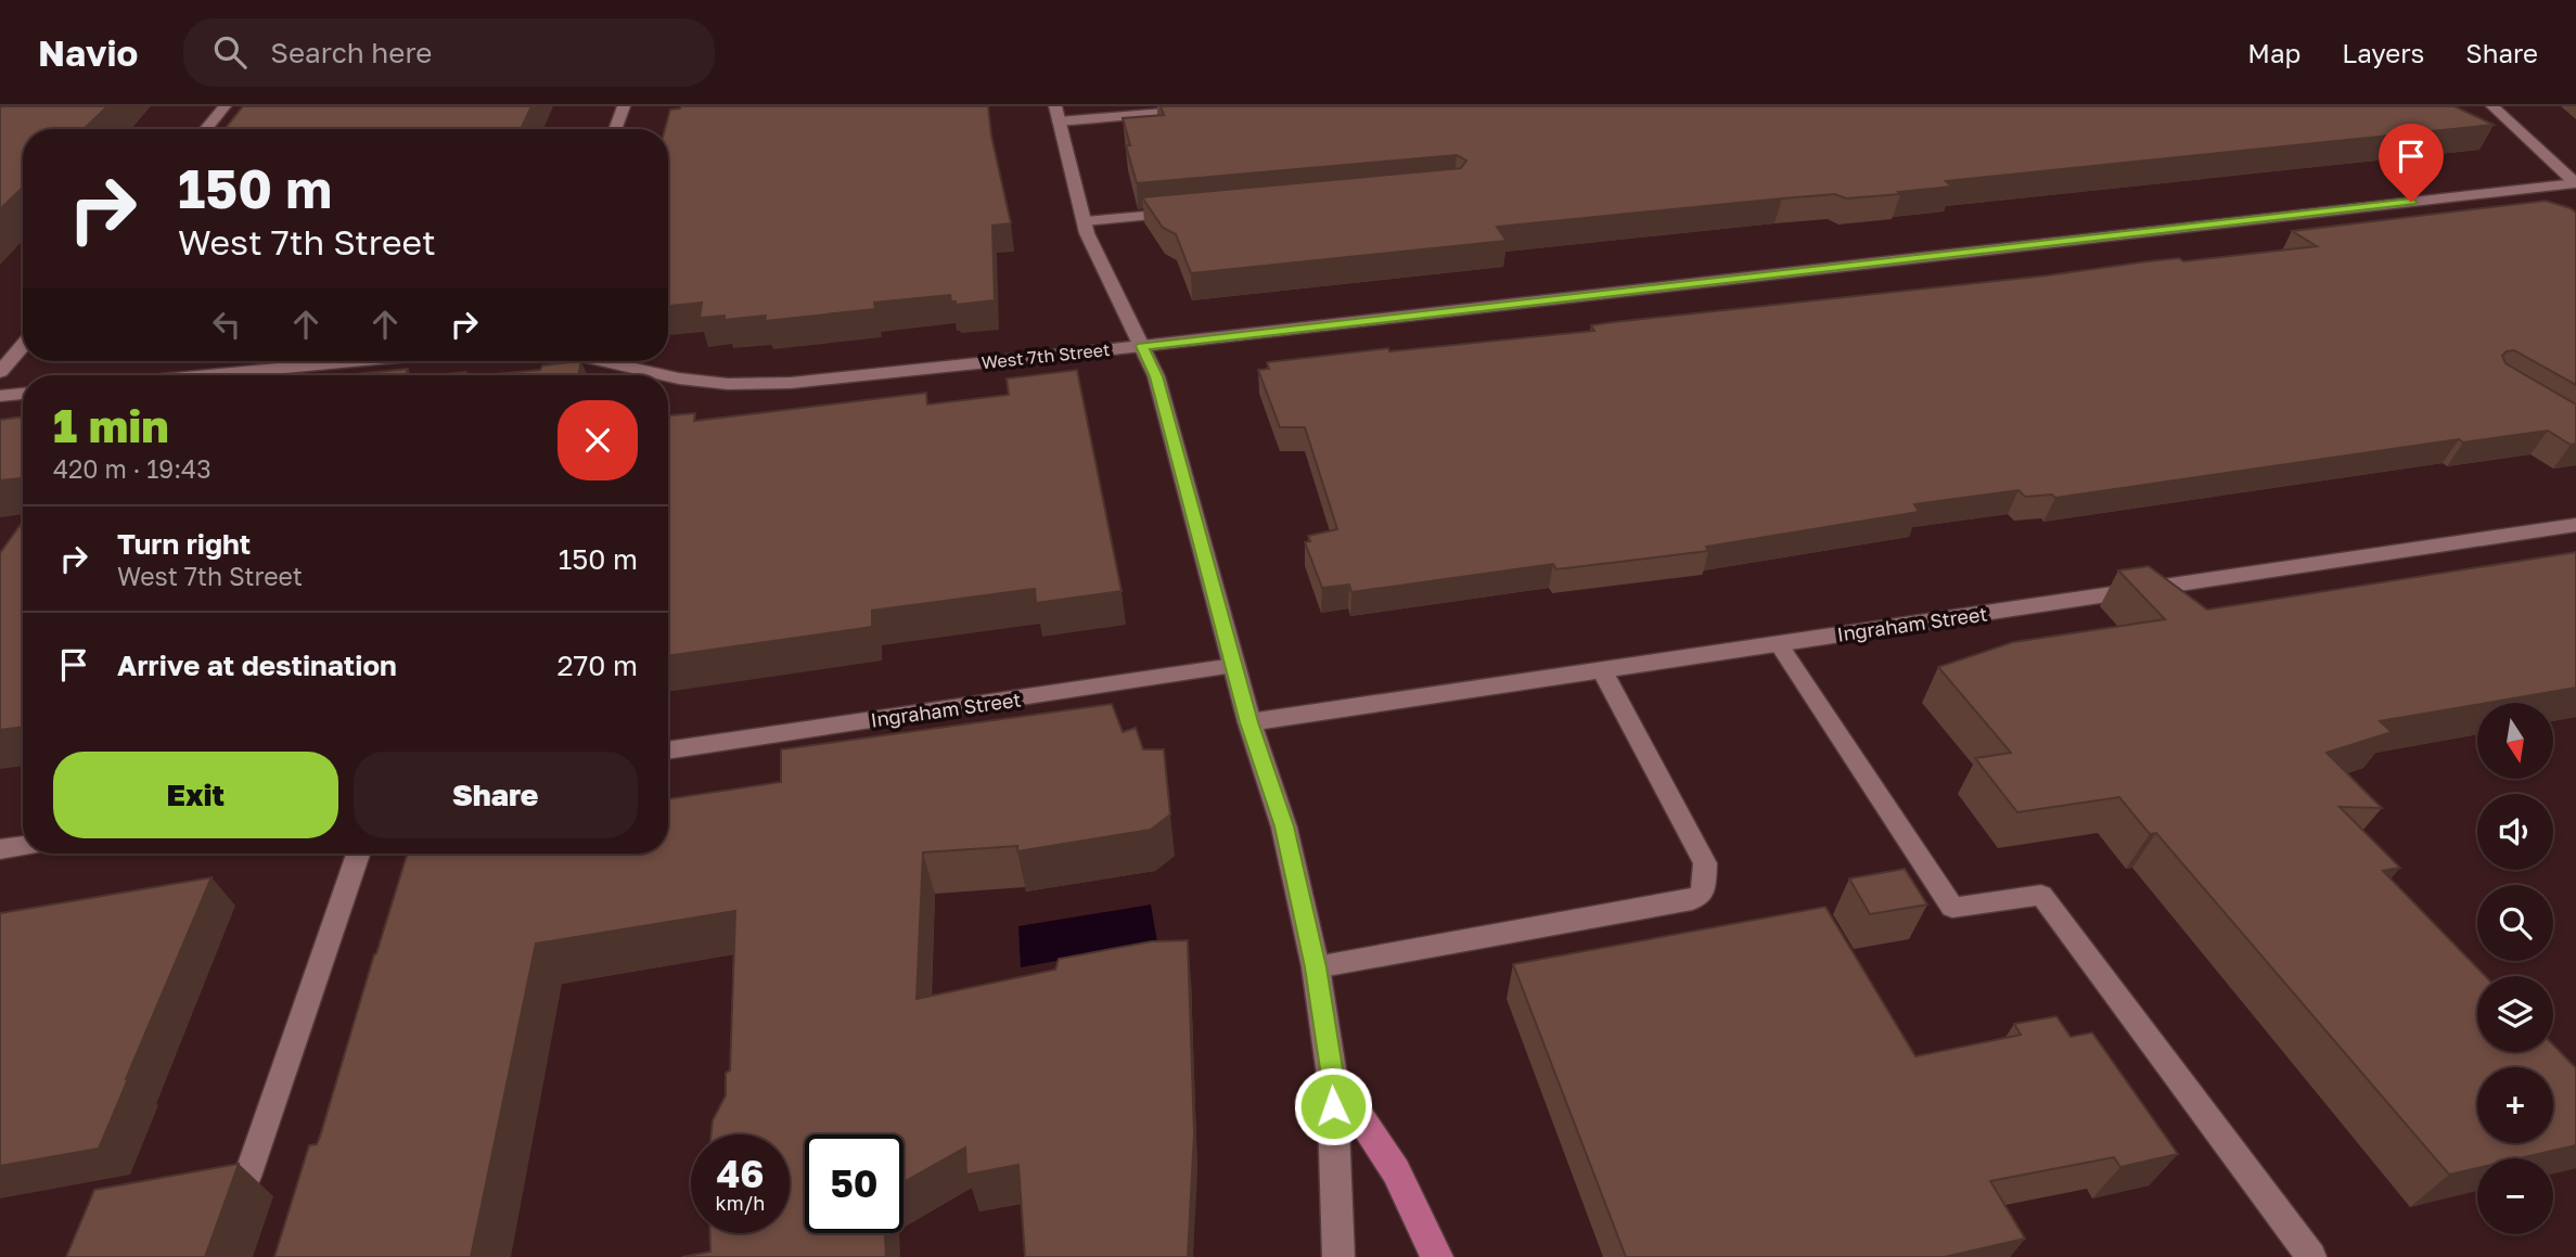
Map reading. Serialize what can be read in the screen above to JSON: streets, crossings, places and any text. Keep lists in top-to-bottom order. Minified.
{"streets":{"street":["West 7th Street","Ingraham Street"]},"north":"bottom","page":{"header":"Navio","search":"Search here","nav":["Map","Layers","Share"],"turn":["150 m","West 7th Street"],"heading":["1 min","420 m · 19:43"],"list":[{"name":"Turn right","note":"West 7th Street","value":"150 m"},{"name":"Arrive at destination","value":"270 m"}],"map_buttons":["+","−"],"buttons":["Exit","Share"],"speed":"46 km/h","limit":"50"}}
